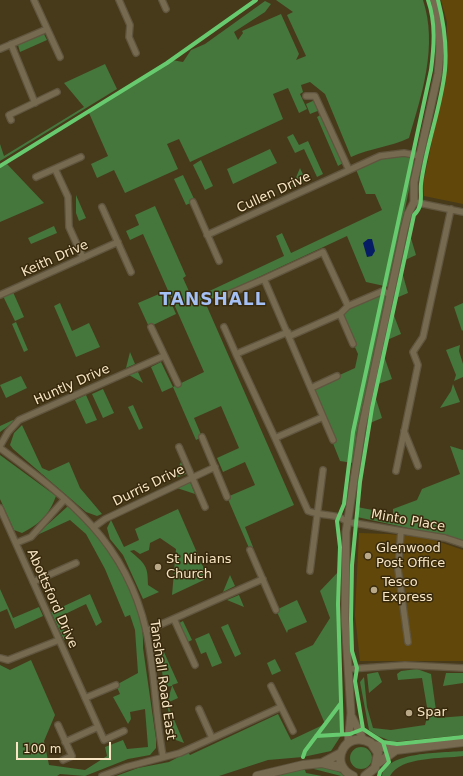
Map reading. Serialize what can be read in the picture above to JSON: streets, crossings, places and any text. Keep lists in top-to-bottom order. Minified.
{"streets":{"street":["Cullen Drive","Keith Drive","Huntly Drive","Durris Drive","Minto Place","Abottsford Drive","Tanshall Road East"]},"crossings":[["Huntly Drive","Tanshall Road East"],["Durris Drive","Tanshall Road East"]],"districts":["TANSHALL"],"places":["Glenwood Post Office","St Ninians Church","Tesco Express","Spar"],"scale_bar":"100 m"}
